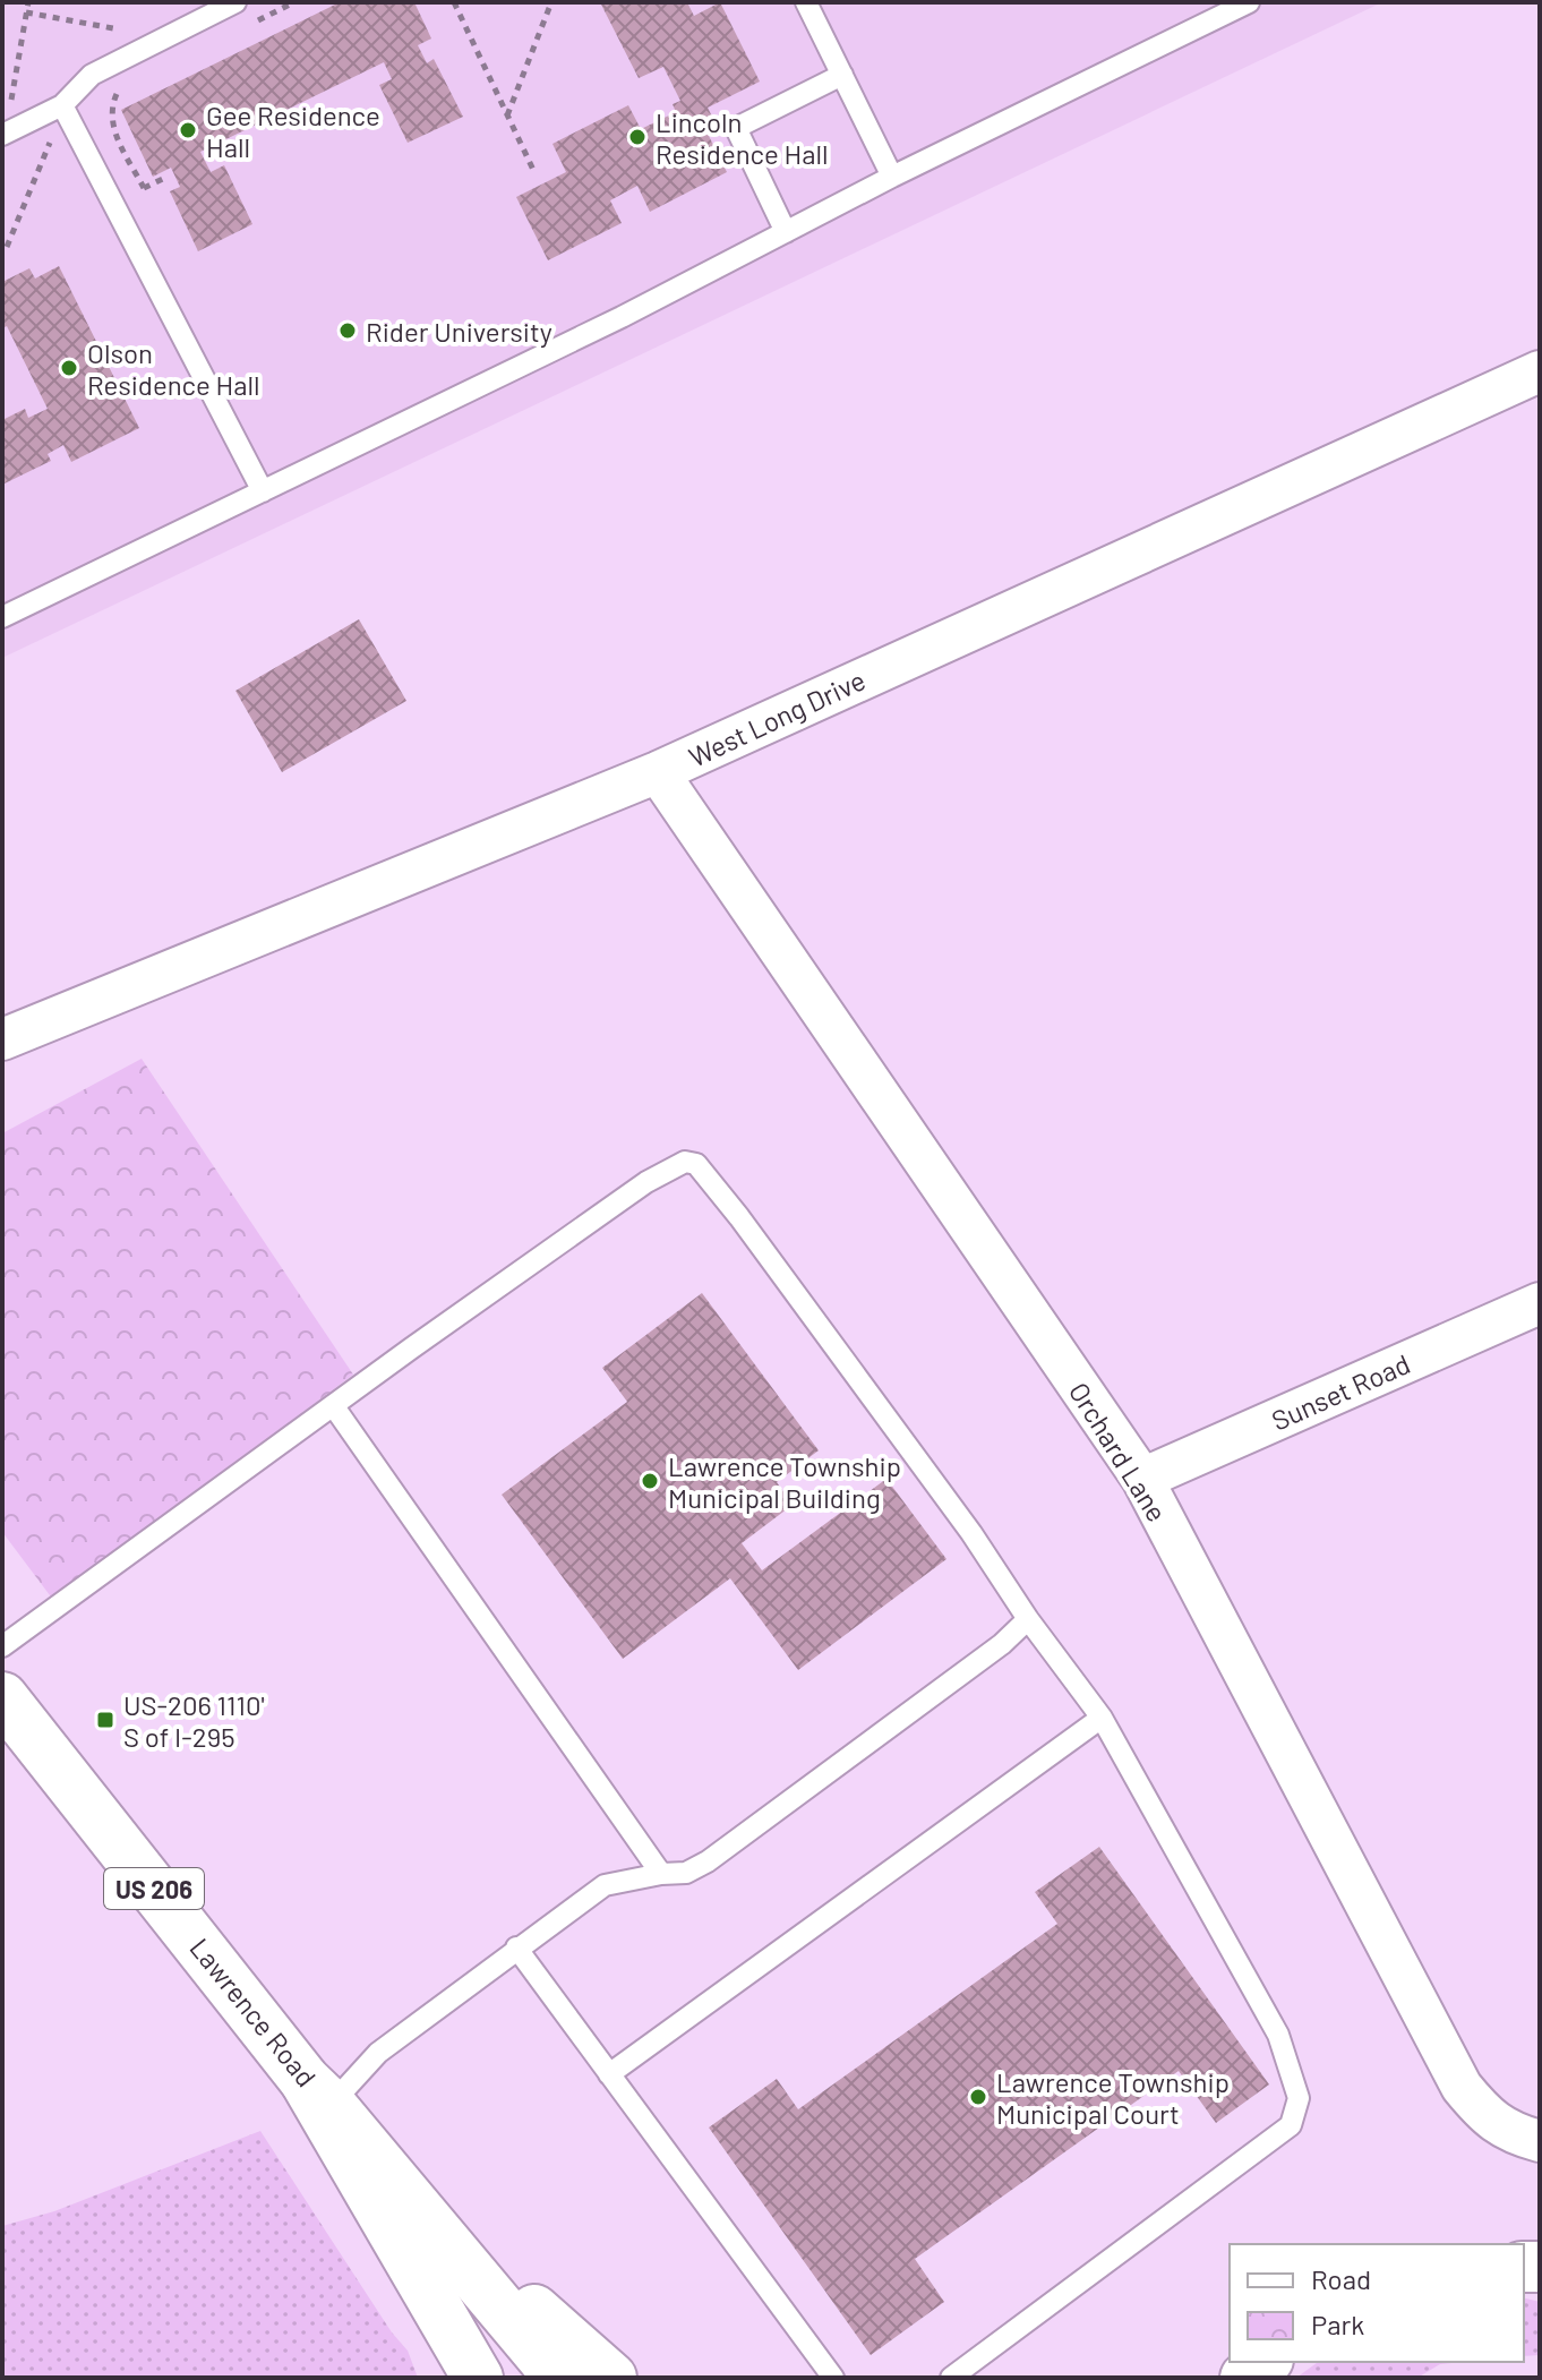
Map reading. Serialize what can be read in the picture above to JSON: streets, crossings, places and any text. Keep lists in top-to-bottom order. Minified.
{"streets":{"main road":["US 206","Lawrence Road"],"street":["West Long Drive","Sunset Road","Orchard Lane"]},"crossings":[["West Long Drive","Orchard Lane"],["Sunset Road","Orchard Lane"]],"places":{"other":["Gee Residence Hall","Lincoln Residence Hall","Rider University","Olson Residence Hall","Lawrence Township Municipal Building","Lawrence Township Municipal Court"],"transit":["US-206 1110' S of I-295"]},"legend":["Road","Park"]}
